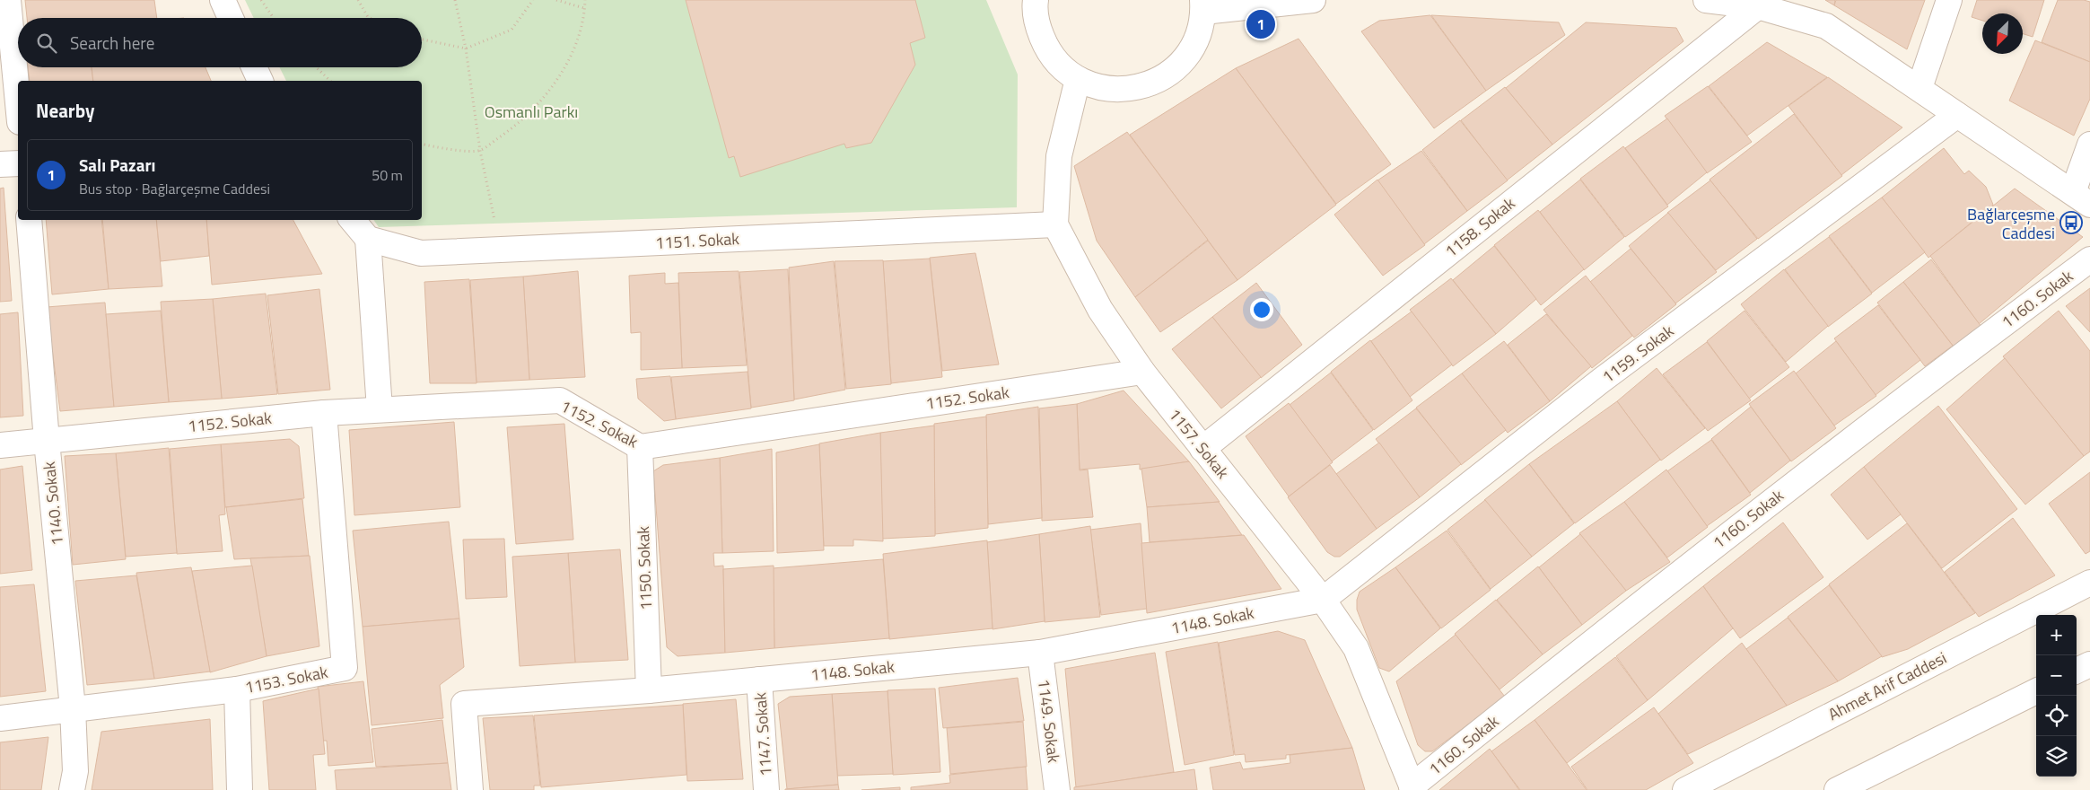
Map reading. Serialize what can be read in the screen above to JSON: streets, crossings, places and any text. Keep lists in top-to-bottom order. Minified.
{"streets":{"street":["1158. Sokak","1151. Sokak","1160. Sokak","1159. Sokak","1152. Sokak","1157. Sokak","1140. Sokak","1150. Sokak","1148. Sokak","1153. Sokak","Ahmet Arif Caddesi","1149. Sokak","1147. Sokak"]},"crossings":[["1158. Sokak","1157. Sokak"],["1151. Sokak","1157. Sokak"],["1160. Sokak","1157. Sokak"],["1159. Sokak","1157. Sokak"],["1159. Sokak","1148. Sokak"],["1152. Sokak","1157. Sokak"],["1152. Sokak","1140. Sokak"],["1152. Sokak","1150. Sokak"],["1152. Sokak","1153. Sokak"],["1157. Sokak","1148. Sokak"],["1140. Sokak","1153. Sokak"],["1150. Sokak","1148. Sokak"],["1148. Sokak","1149. Sokak"],["1148. Sokak","1147. Sokak"]],"parks":["Osmanlı Parkı"],"places":{"bus stop":["Bağlarçeşme Caddesi"]},"north":"bottom left","page":{"pins":"1","search":"Search here","heading":"Nearby","list":[{"mark":"1","name":"Salı Pazarı","note":"Bus stop · Bağlarçeşme Caddesi","value":"50 m"}],"map_buttons":["+","−"]}}
